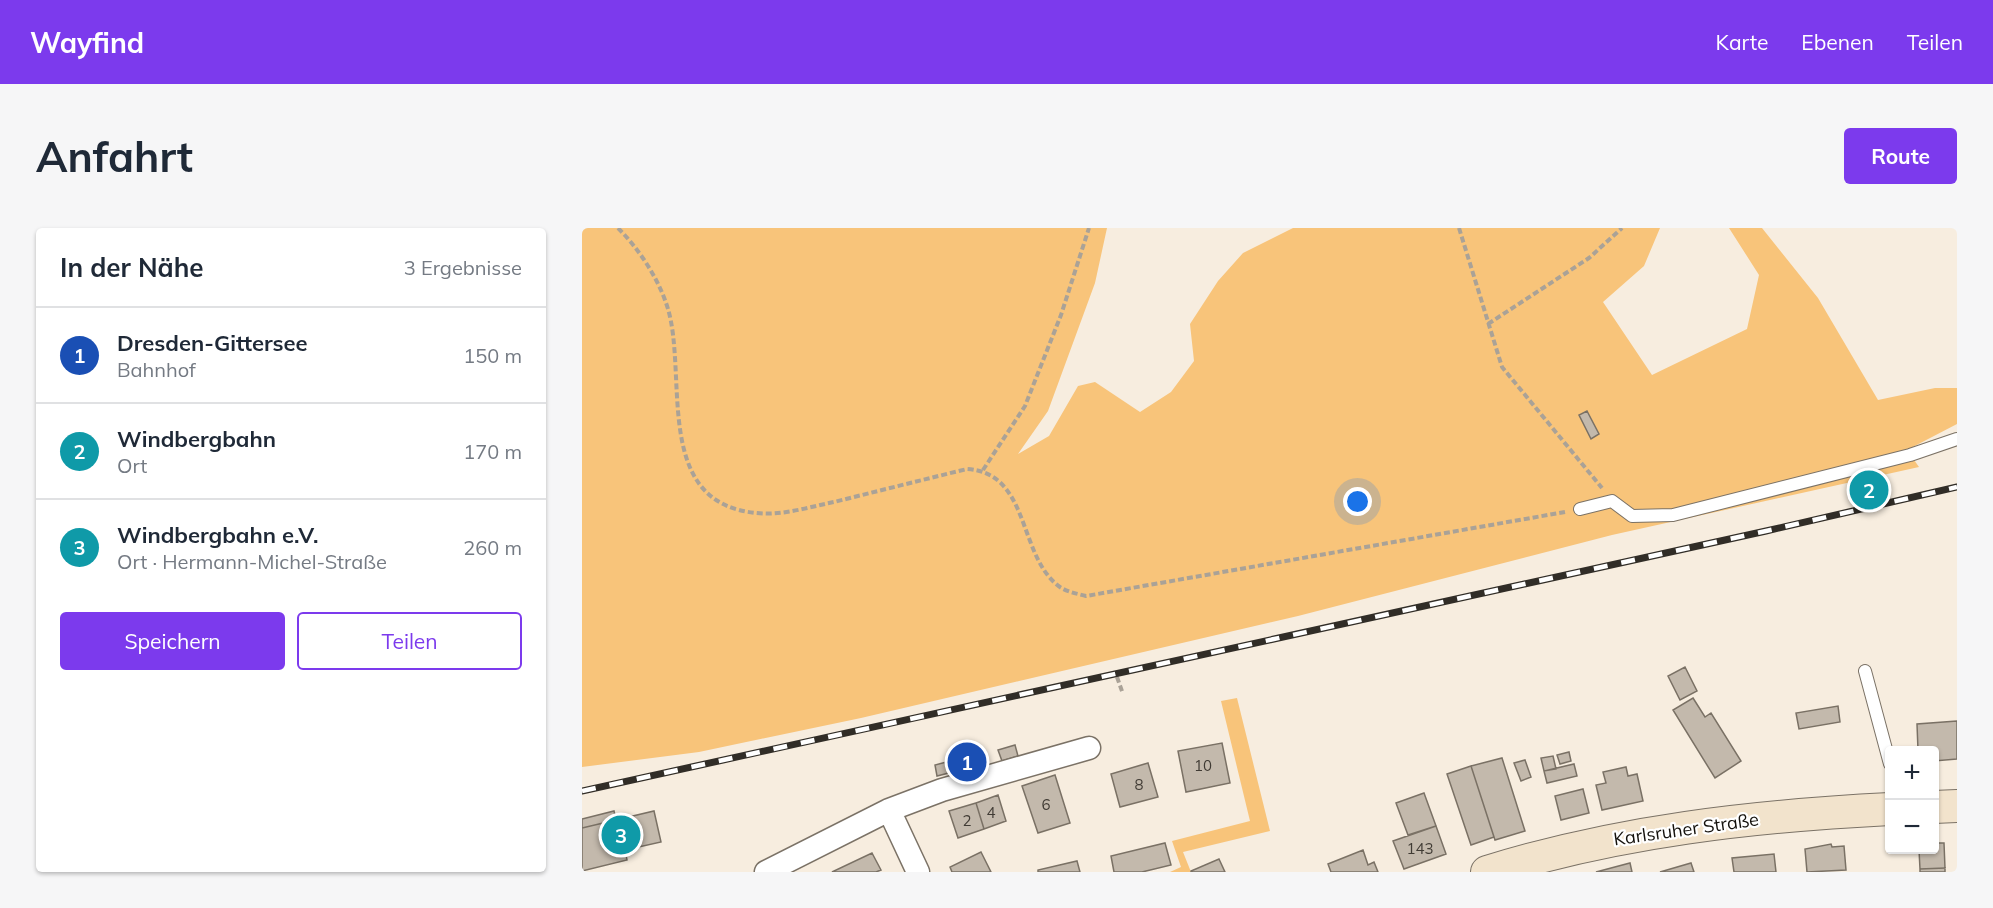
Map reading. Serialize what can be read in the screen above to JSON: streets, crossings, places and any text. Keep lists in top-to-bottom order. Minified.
{"streets":{"main road":["Karlsruher Straße"]},"house_numbers":["10","8","6","4","2","143"],"page":{"header":"Wayfind","nav":["Karte","Ebenen","Teilen"],"buttons":["Route",["Speichern","Teilen"]],"title":"Anfahrt","heading":["In der Nähe","3 Ergebnisse"],"list":[{"mark":"1","name":"Dresden-Gittersee","note":"Bahnhof","value":"150 m"},{"mark":"2","name":"Windbergbahn","note":"Ort","value":"170 m"},{"mark":"3","name":"Windbergbahn e.V.","note":"Ort · Hermann-Michel-Straße","value":"260 m"}],"pins":["2","1","3"],"map_buttons":["+","−"]}}
